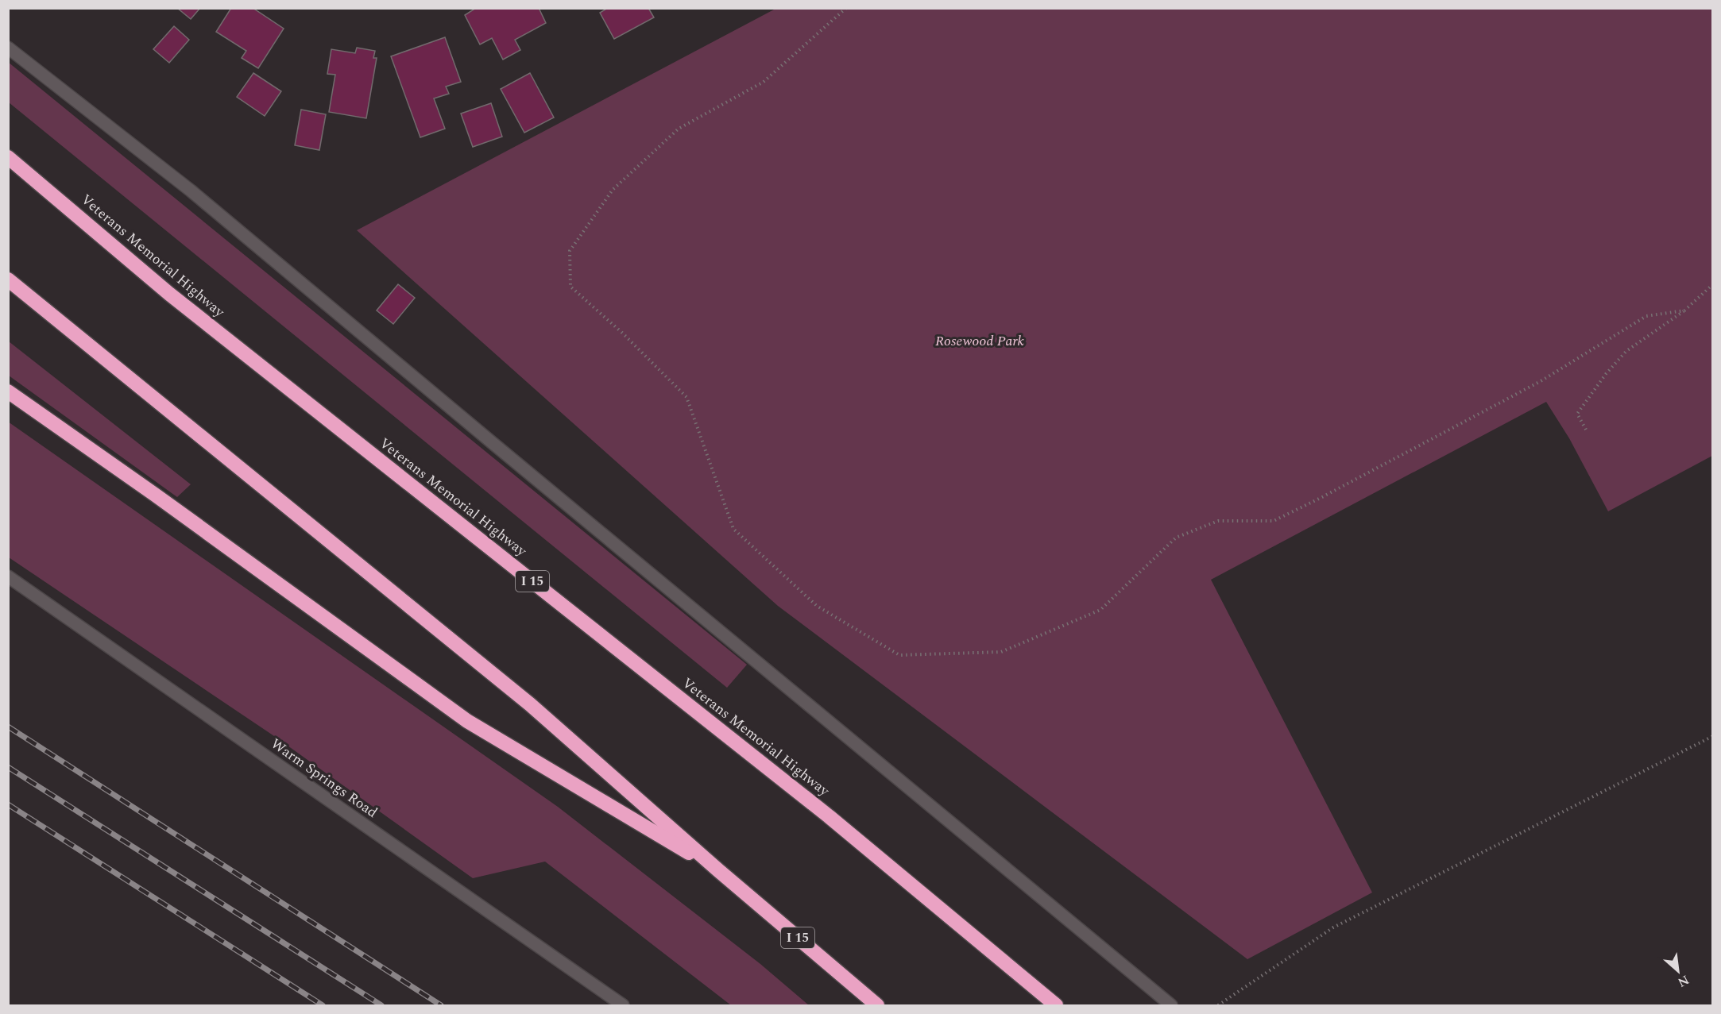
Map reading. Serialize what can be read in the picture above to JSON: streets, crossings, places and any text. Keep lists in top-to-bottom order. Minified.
{"streets":{"highway":["Veterans Memorial Highway","I 15"],"street":["Warm Springs Road"]},"parks":["Rosewood Park"],"north":"bottom right"}
